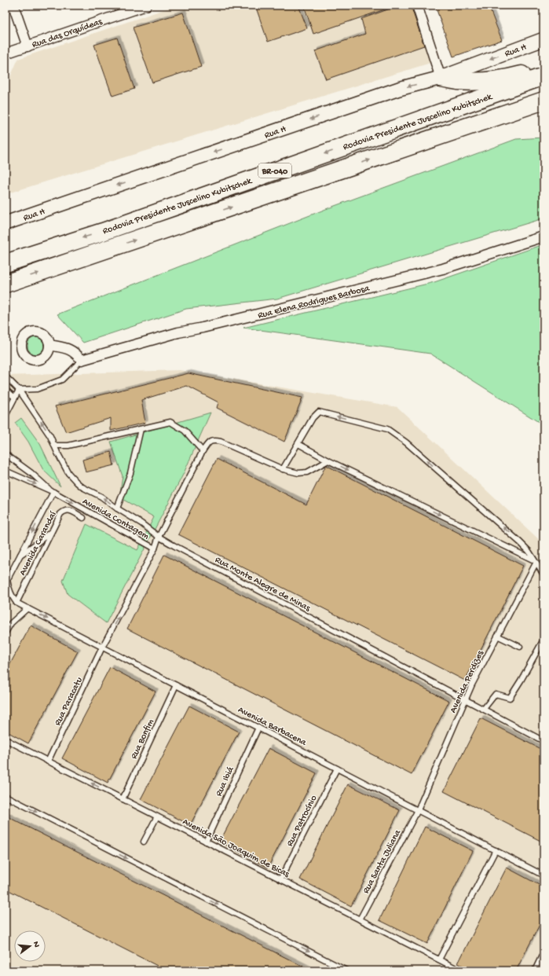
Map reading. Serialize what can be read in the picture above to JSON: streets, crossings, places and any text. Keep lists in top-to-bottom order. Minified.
{"streets":{"highway":["Rodovia Presidente Juscelino Kubitschek","BR-040"],"main road":["Rua H"],"street":["Rua das Orquídeas","Rua Elena Rodrigues Barbosa"],"lane":["Avenida Contagem","Avenida Carandaí","Rua Monte Alegre de Minas","Avenida Perdizes","Rua Paracatu","Avenida Barbacena","Rua Bonfim","Rua Ibiá","Rua Patrocínio","Avenida São Joaquim de Bicas","Rua Santa Juliana"]},"crossings":[["Rua Elena Rodrigues Barbosa","Rua Monte Alegre de Minas"],["Avenida Contagem","Avenida Carandaí"],["Avenida Contagem","Rua Monte Alegre de Minas"],["Avenida Contagem","Rua Paracatu"],["Avenida Carandaí","Avenida Barbacena"],["Rua Monte Alegre de Minas","Avenida Perdizes"],["Avenida Perdizes","Avenida Barbacena"],["Avenida Perdizes","Rua Santa Juliana"],["Rua Paracatu","Avenida Barbacena"],["Rua Paracatu","Avenida São Joaquim de Bicas"],["Avenida Barbacena","Rua Bonfim"],["Avenida Barbacena","Rua Ibiá"],["Avenida Barbacena","Rua Patrocínio"],["Avenida Barbacena","Rua Santa Juliana"],["Rua Bonfim","Avenida São Joaquim de Bicas"],["Rua Ibiá","Avenida São Joaquim de Bicas"],["Rua Patrocínio","Avenida São Joaquim de Bicas"],["Avenida São Joaquim de Bicas","Rua Santa Juliana"]],"one_way":["Rua H","Rua Paracatu"],"north":"right"}
